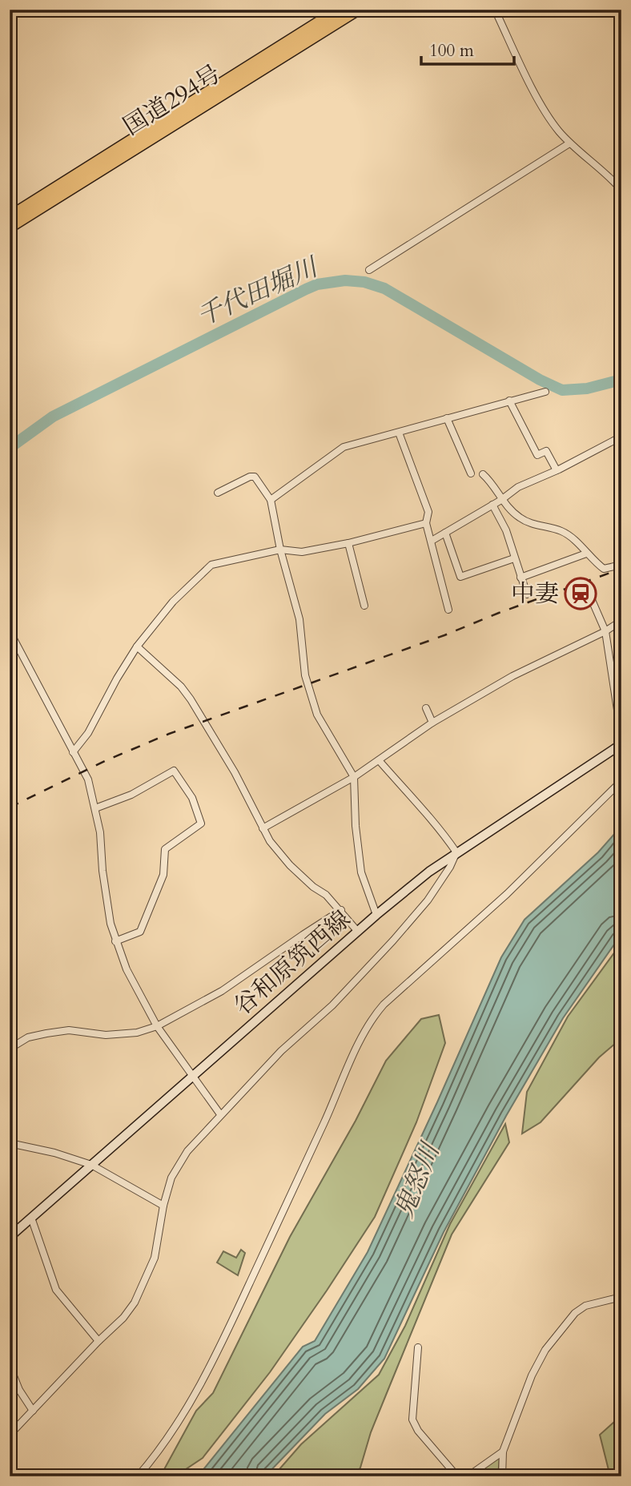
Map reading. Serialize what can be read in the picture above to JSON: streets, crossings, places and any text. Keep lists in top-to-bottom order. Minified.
{"streets":{"highway":["国道294号"],"main road":["谷和原筑西線"]},"water":["千代田堀川","鬼怒川"],"places":{"station":["中妻"]},"scale_bar":"100 m"}
